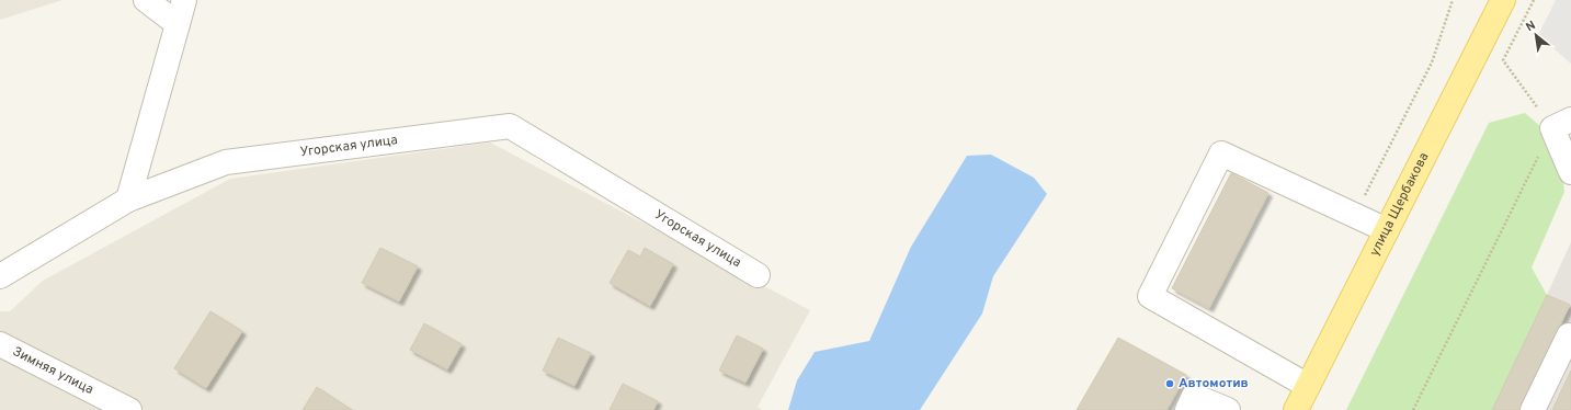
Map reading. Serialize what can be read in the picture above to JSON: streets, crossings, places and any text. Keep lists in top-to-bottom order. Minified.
{"streets":{"main road":["улица Щербакова"],"street":["Угорская улица","Зимняя улица"]},"places":["Автомотив"],"north":"top left"}
